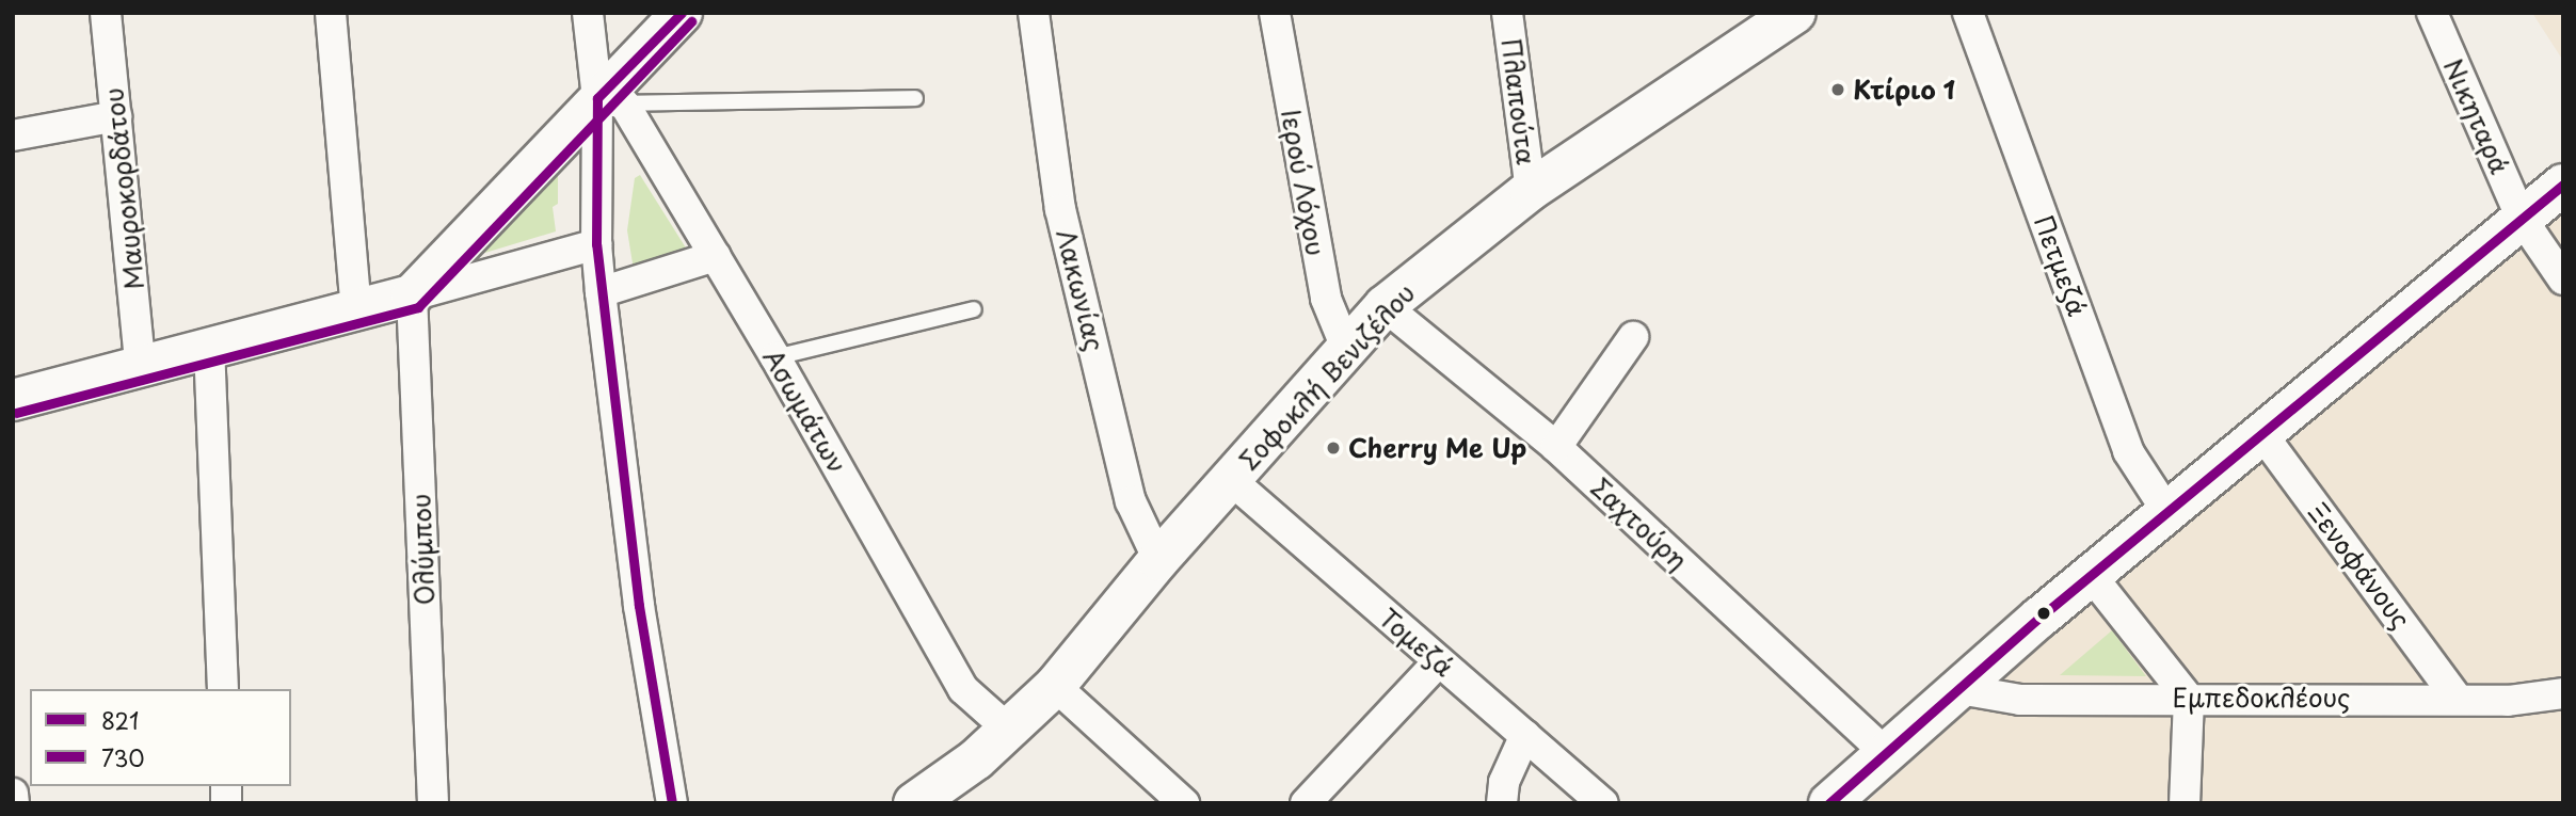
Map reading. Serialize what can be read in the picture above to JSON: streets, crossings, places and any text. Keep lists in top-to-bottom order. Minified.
{"streets":{"street":["Πλαπούτα","Νικηταρά","Ιερού Λόχου","Μαυροκορδάτου","Πετμεζά","Λακωνίας","Σοφοκλή Βενιζέλου","Ασωμάτων","Σαχτούρη","Ολύμπου","Ξενοφάνους","Τομεζά","Εμπεδοκλέους"]},"crossings":[["Πλαπούτα","Σοφοκλή Βενιζέλου"],["Ιερού Λόχου","Σοφοκλή Βενιζέλου"],["Λακωνίας","Σοφοκλή Βενιζέλου"],["Σοφοκλή Βενιζέλου","Ασωμάτων"],["Σοφοκλή Βενιζέλου","Σαχτούρη"],["Σοφοκλή Βενιζέλου","Τομεζά"],["Ξενοφάνους","Εμπεδοκλέους"]],"places":["Κτίριο 1","Cherry Me Up"],"lines":["transit line 821","transit line 730"],"legend":["821","730"]}
